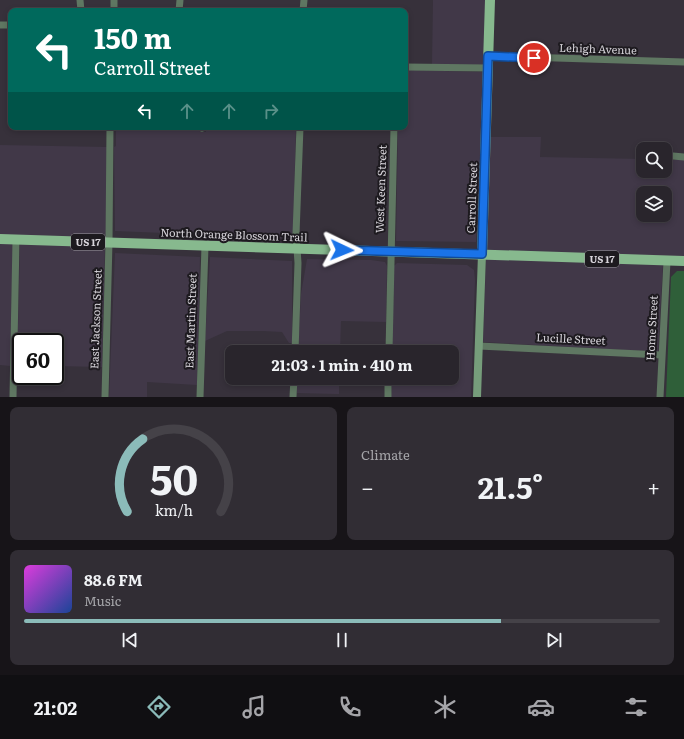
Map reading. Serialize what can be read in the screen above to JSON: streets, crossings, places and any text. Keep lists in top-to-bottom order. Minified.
{"streets":{"main road":["Carroll Street","North Orange Blossom Trail","US 17"],"street":["Lehigh Avenue","West Keen Street","East Jackson Street","East Martin Street","Home Street","Lucille Street"]},"crossings":[["Lehigh Avenue","Carroll Street"],["West Keen Street","North Orange Blossom Trail"],["Carroll Street","North Orange Blossom Trail"],["Carroll Street","Lucille Street"],["North Orange Blossom Trail","East Jackson Street"],["North Orange Blossom Trail","East Martin Street"],["North Orange Blossom Trail","Home Street"],["Home Street","Lucille Street"]],"page":{"turn":["150 m","Carroll Street"],"limit":"60","trip":"21:03 · 1 min · 410 m","tile":"Climate","heat":["−","21.5°","+"],"song":["88.6 FM","Music"],"tabs":"21:02","gauge":["50","km/h"]}}
